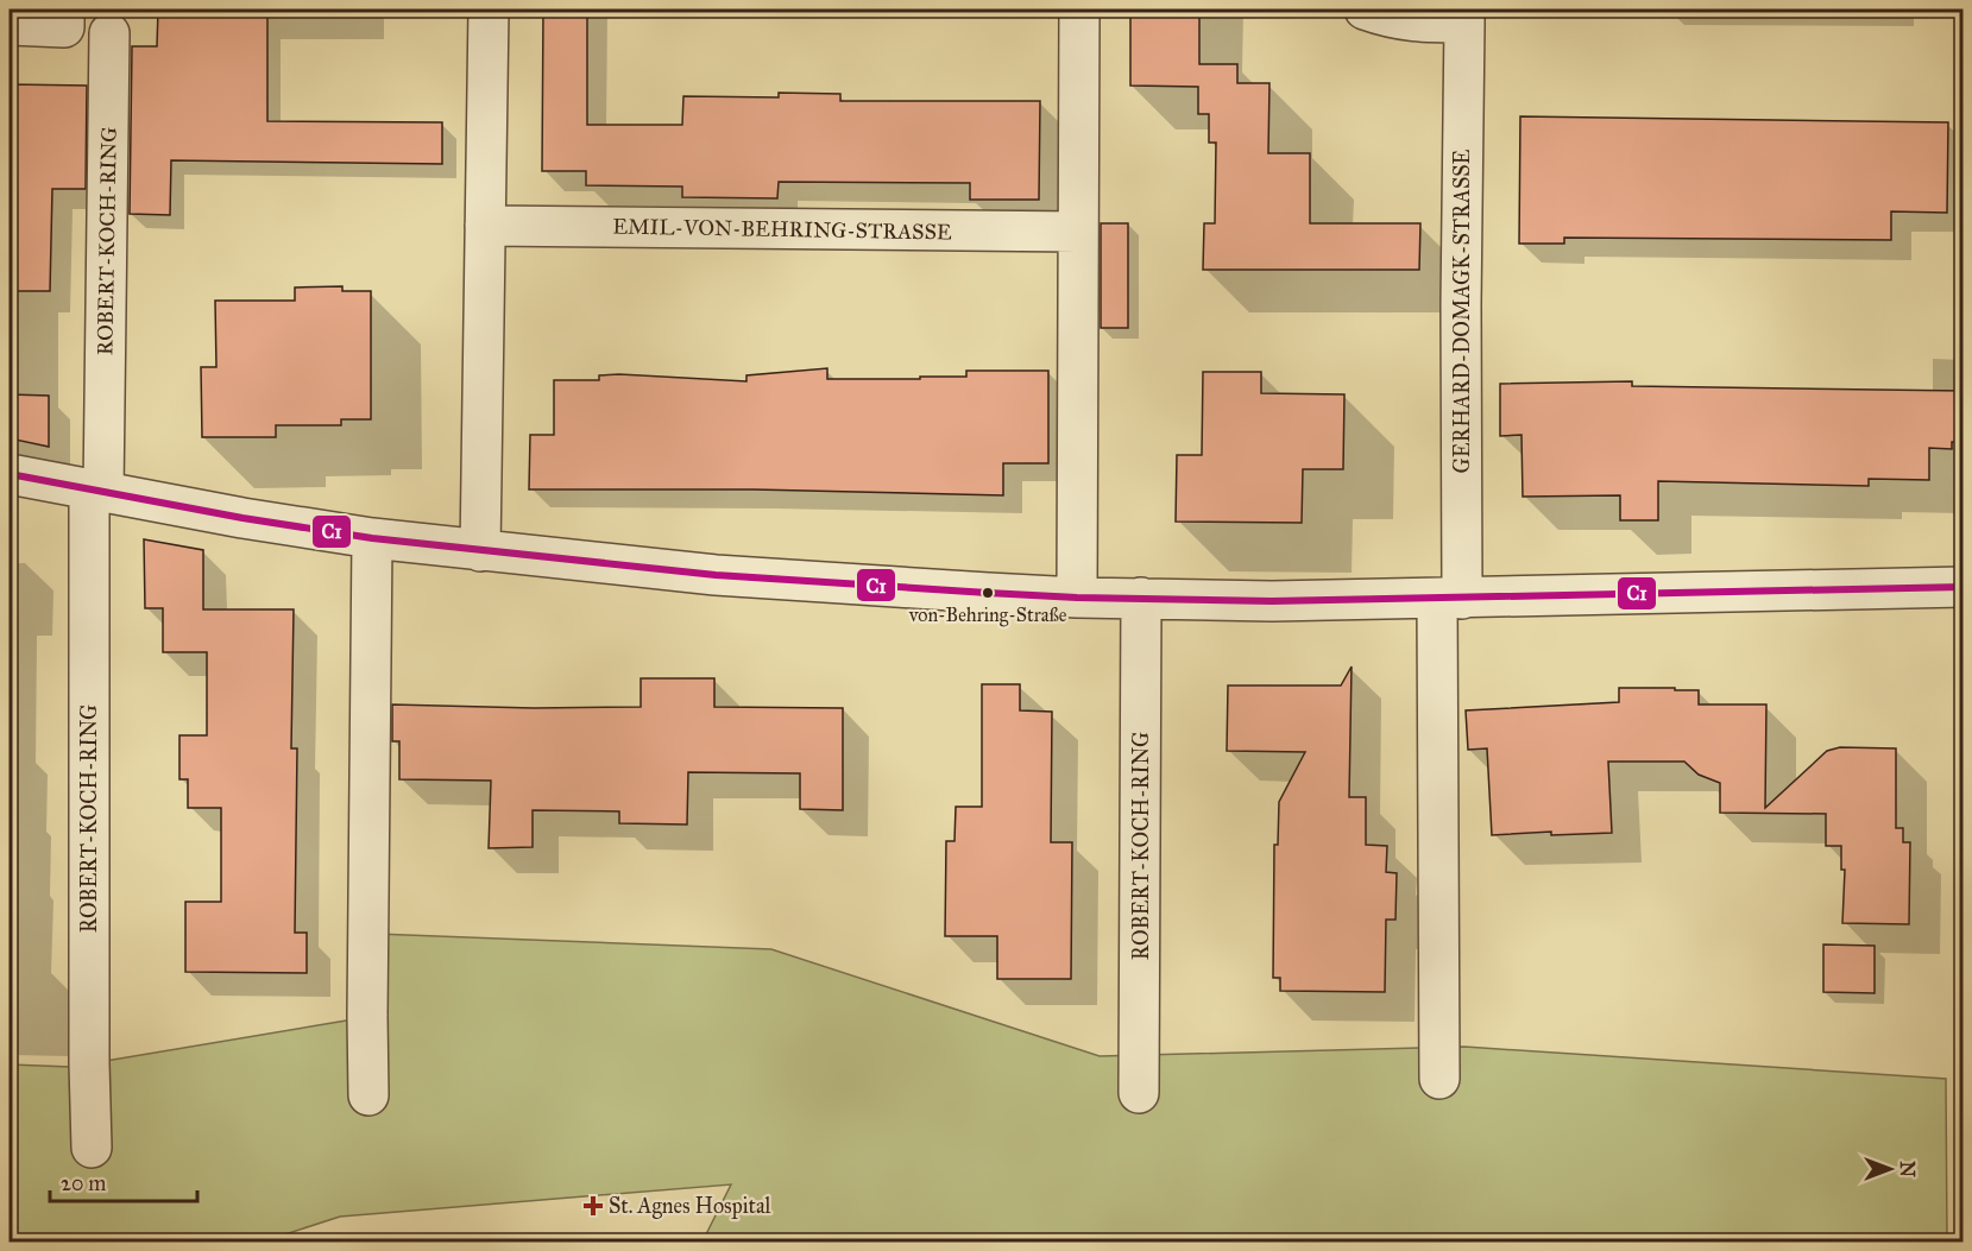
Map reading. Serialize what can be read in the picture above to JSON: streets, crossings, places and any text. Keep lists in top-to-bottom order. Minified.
{"streets":{"street":["EMIL-VON-BEHRING-STRASSE","ROBERT-KOCH-RING","GERHARD-DOMAGK-STRASSE"]},"places":{"other":["von-Behring-Straße"],"health":["St. Agnes Hospital"]},"lines":["transit line C1"],"scale_bar":"20 m","north":"right"}
